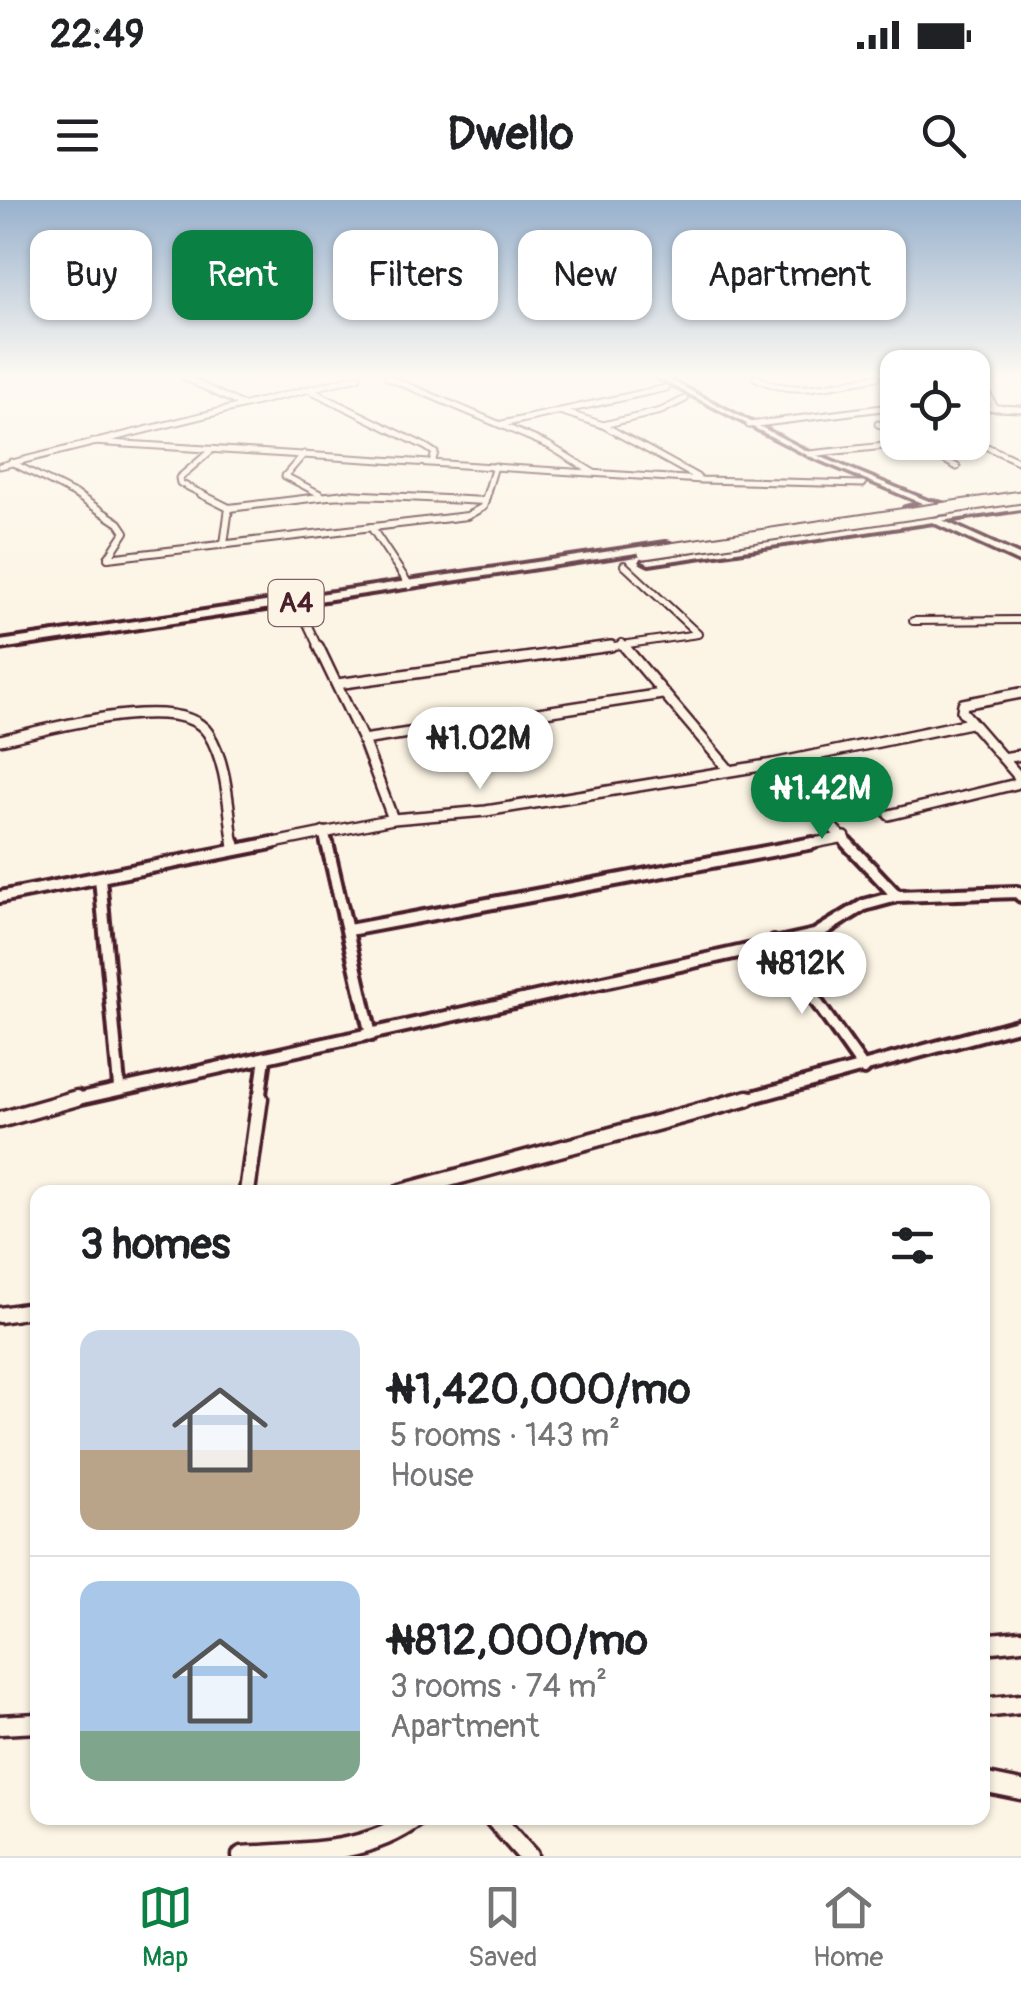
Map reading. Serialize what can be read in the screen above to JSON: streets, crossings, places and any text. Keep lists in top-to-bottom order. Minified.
{"streets":{"highway":["A4"]},"page":{"status":"22:49","header":"Dwello","chip":["Buy","Rent","Filters","New","Apartment"],"price":["₦1.02M","₦1.42M","₦812K"],"heading":"3 homes","list":[{"name":"₦1,420,000/mo","note":"5 rooms · 143 m² · House"},{"name":"₦812,000/mo","note":"3 rooms · 74 m² · Apartment"}],"tabs":["Map","Saved","Home"]}}
